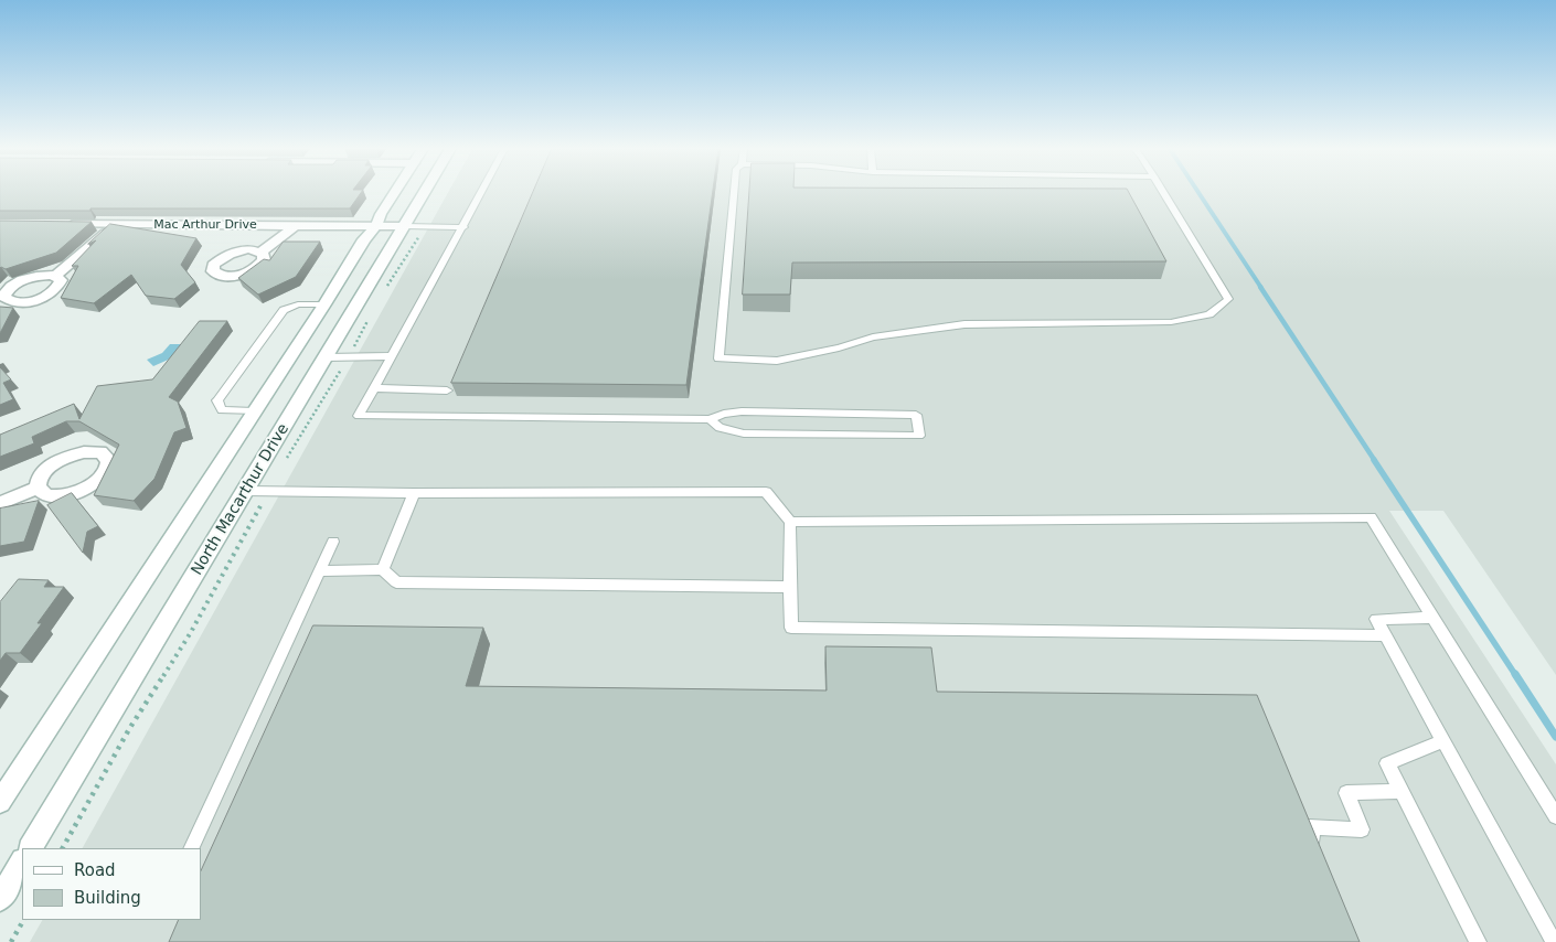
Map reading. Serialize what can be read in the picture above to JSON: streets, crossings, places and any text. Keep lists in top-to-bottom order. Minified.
{"streets":{"main road":["Mac Arthur Drive","North Macarthur Drive"]},"crossings":[["Mac Arthur Drive","North Macarthur Drive"]],"legend":["Road","Building"]}
